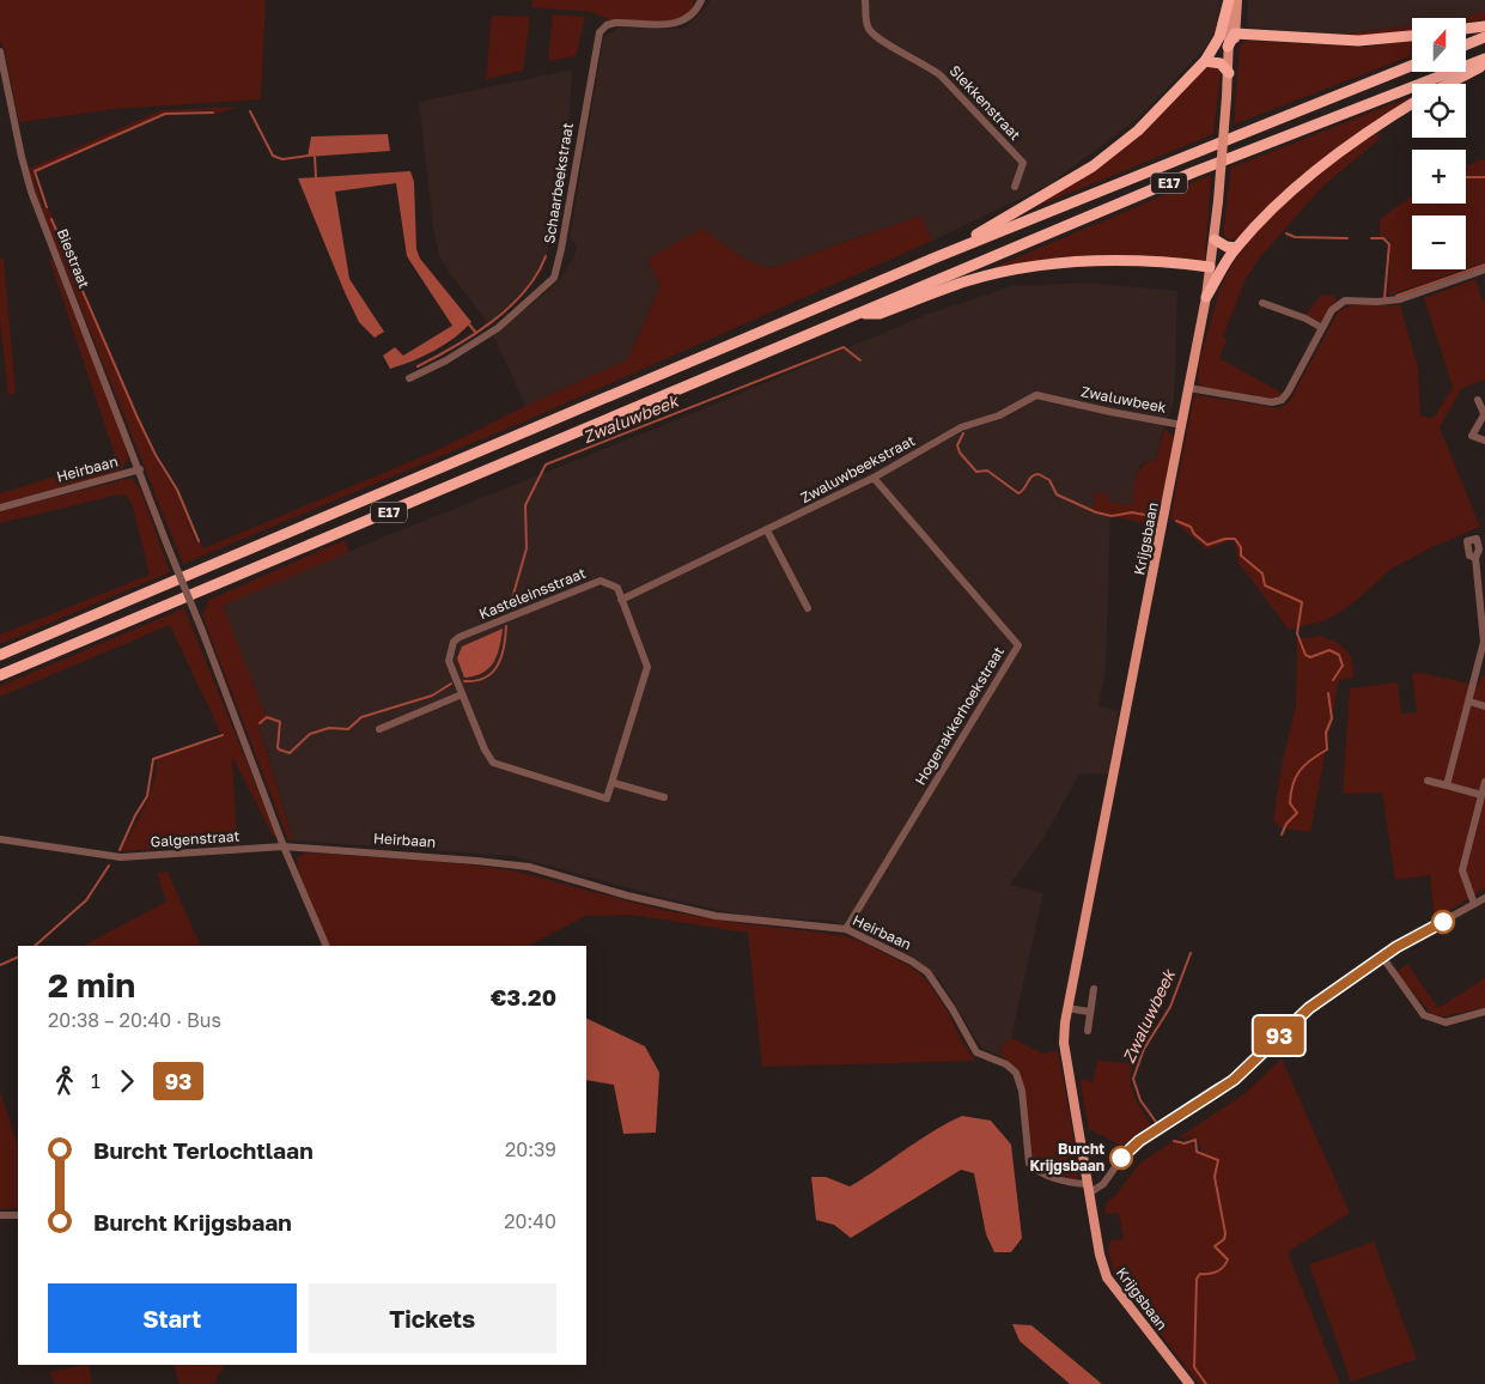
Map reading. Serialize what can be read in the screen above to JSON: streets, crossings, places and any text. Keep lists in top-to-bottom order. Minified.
{"streets":{"highway":["E17"],"main road":["Krijgsbaan"],"street":["Slekkenstraat","Schaarbeekstraat","Biestraat","Zwaluwbeek","Heirbaan","Zwaluwbeekstraat","Kasteleinsstraat","Hogenakkerhoekstraat","Galgenstraat"]},"crossings":[["Biestraat","Heirbaan"],["Zwaluwbeek","Zwaluwbeekstraat"],["Zwaluwbeek","Krijgsbaan"],["Heirbaan","Krijgsbaan"],["Heirbaan","Hogenakkerhoekstraat"],["Heirbaan","Galgenstraat"],["Zwaluwbeekstraat","Kasteleinsstraat"],["Zwaluwbeekstraat","Hogenakkerhoekstraat"]],"water":["Zwaluwbeek"],"places":["Burcht Krijgsbaan"],"lines":["bus line 93"],"north":"top","page":{"on_map":"93","map_buttons":["+","−"],"heading":["2 min","20:38 – 20:40 · Bus","€3.20"],"legs":["1","93"],"list":[{"name":"Burcht Terlochtlaan","value":"20:39"},{"name":"Burcht Krijgsbaan","value":"20:40"}],"buttons":["Start","Tickets"]}}
